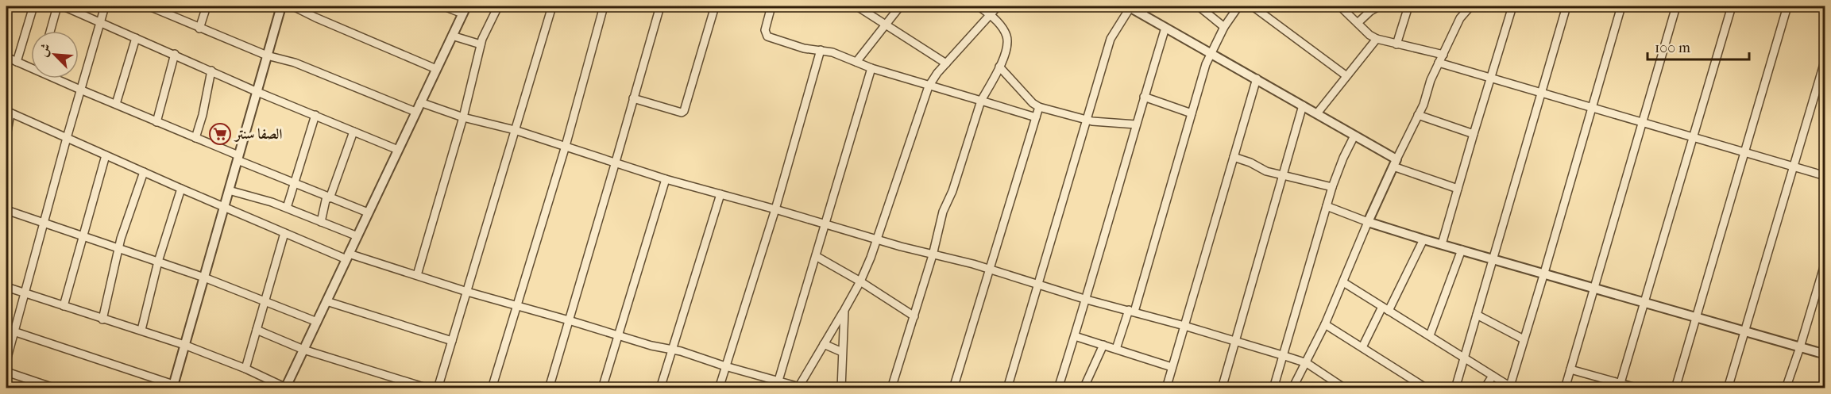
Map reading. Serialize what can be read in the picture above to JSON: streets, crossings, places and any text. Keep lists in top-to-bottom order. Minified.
{"places":{"supermarket":["الصفا سنتر"]},"scale_bar":"100 m","north":"top left"}
